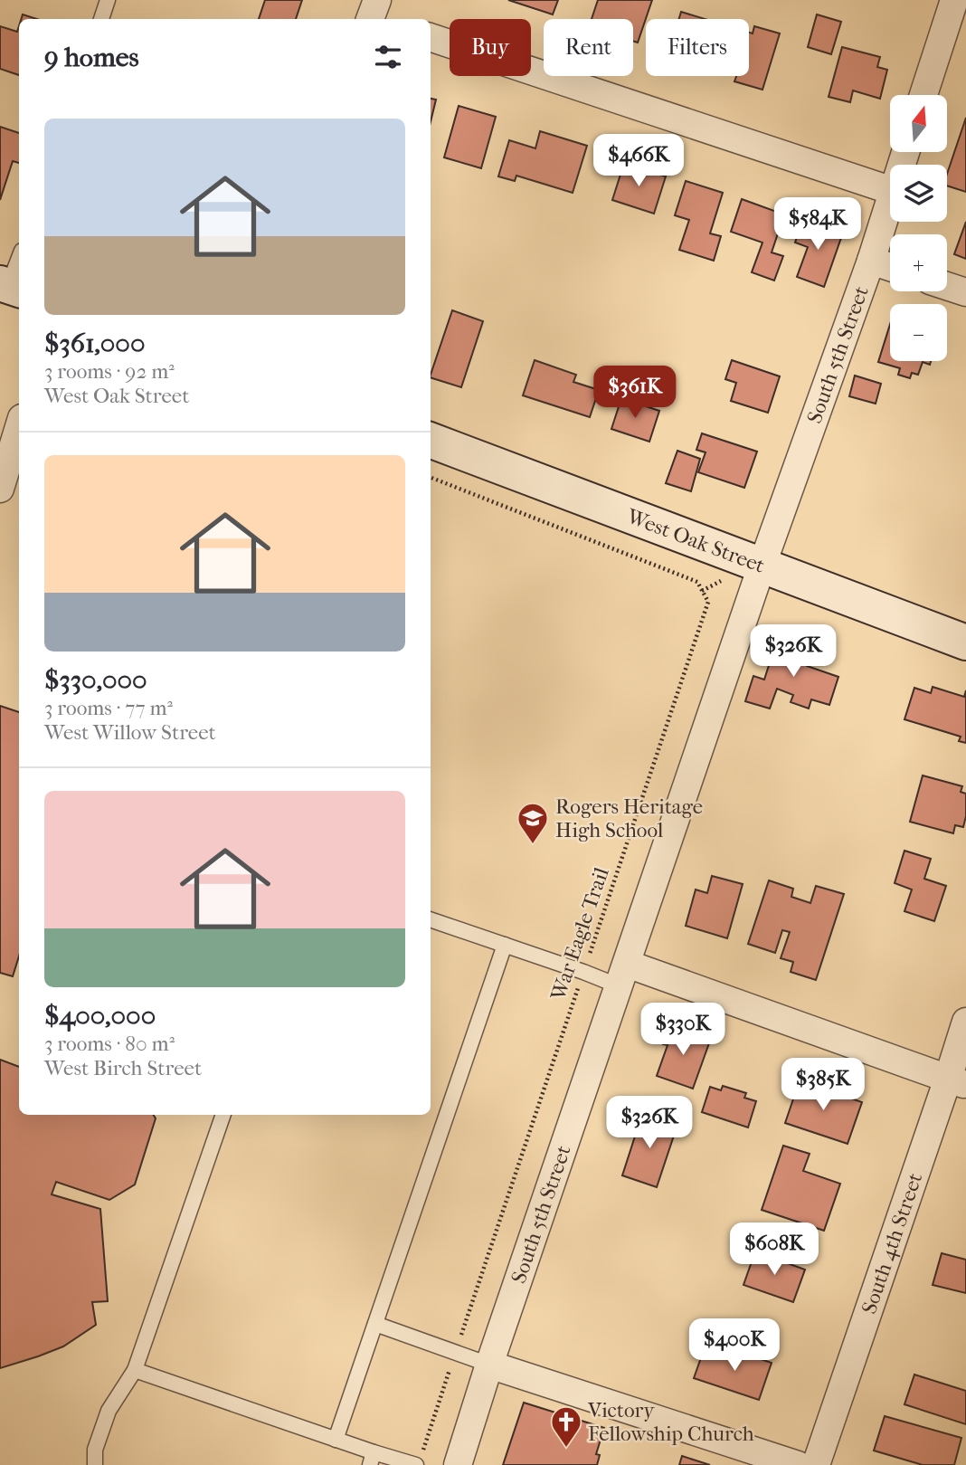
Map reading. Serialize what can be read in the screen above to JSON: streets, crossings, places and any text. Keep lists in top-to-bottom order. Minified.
{"streets":{"street":["South 5th Street","West Oak Street","South 4th Street"],"path":["War Eagle Trail"]},"crossings":[["South 5th Street","West Oak Street"]],"places":{"school or university":["Rogers Heritage High School"],"church":["Victory Fellowship Church"]},"north":"top","page":{"chip":["Buy","Rent","Filters"],"heading":"9 homes","map_buttons":["+","−"],"list":[{"name":"$361,000","note":"3 rooms · 92 m² · West Oak Street"},{"name":"$330,000","note":"3 rooms · 77 m² · West Willow Street"},{"name":"$400,000","note":"3 rooms · 80 m² · West Birch Street"}],"price":["$466K","$584K","$361K","$326K","$330K","$385K","$326K","$608K","$400K"]}}
